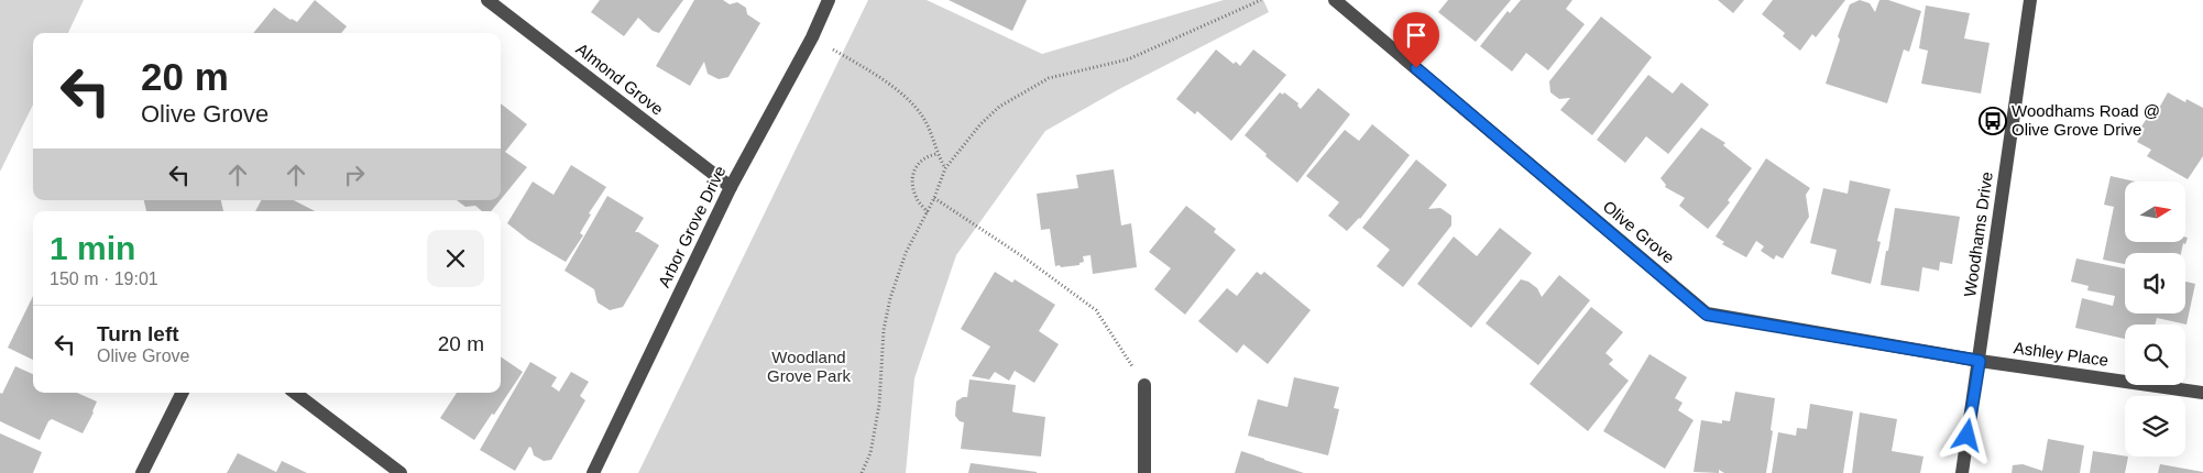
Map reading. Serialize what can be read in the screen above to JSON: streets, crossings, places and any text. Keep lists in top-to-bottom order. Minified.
{"streets":{"street":["Almond Grove","Arbor Grove Drive","Olive Grove","Woodhams Drive","Ashley Place"]},"crossings":[["Almond Grove","Arbor Grove Drive"],["Olive Grove","Woodhams Drive"],["Olive Grove","Ashley Place"],["Woodhams Drive","Ashley Place"]],"parks":["Woodland Grove Park"],"places":{"bus stop":["Woodhams Road @ Olive Grove Drive"]},"north":"right","page":{"turn":["20 m","Olive Grove"],"heading":["1 min","150 m · 19:01"],"list":[{"name":"Turn left","note":"Olive Grove","value":"20 m"}]}}
